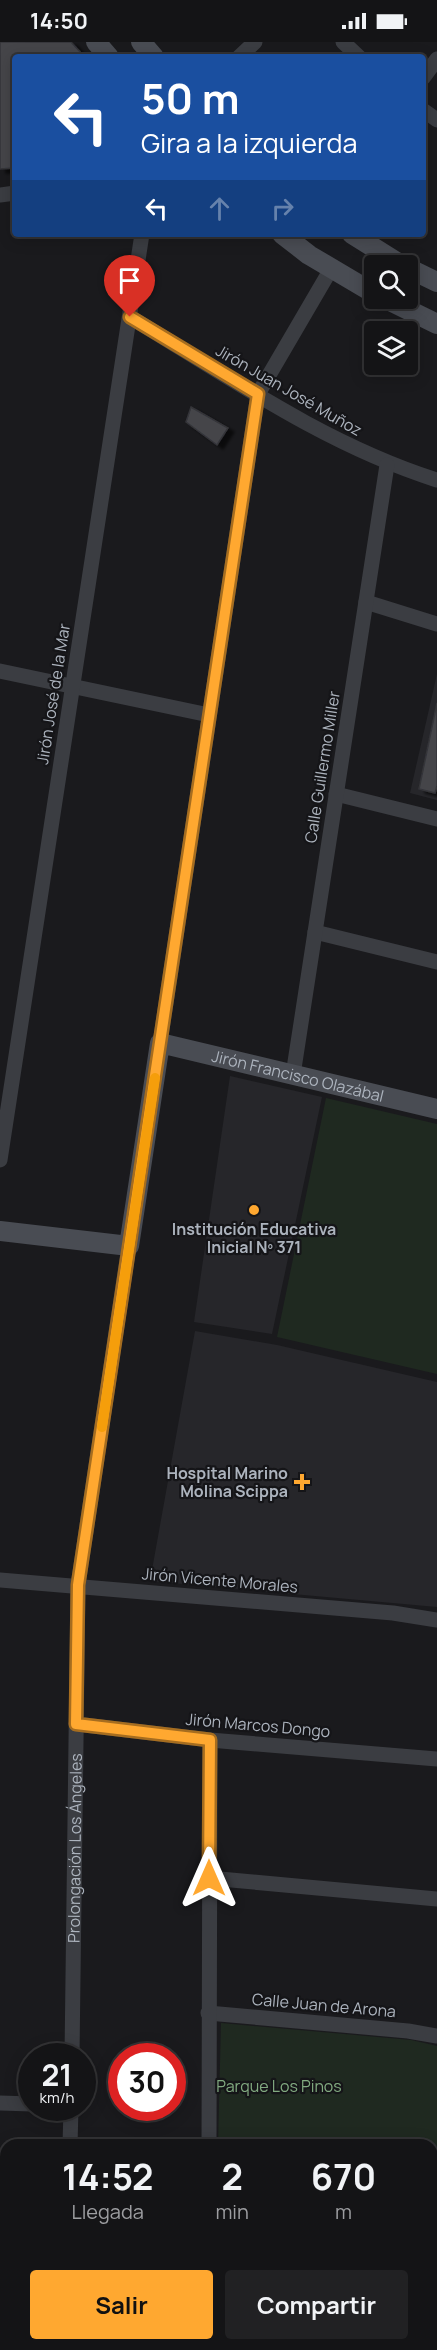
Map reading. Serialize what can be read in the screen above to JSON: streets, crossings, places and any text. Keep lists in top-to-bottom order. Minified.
{"streets":{"street":["Jirón Juan José Muñoz","Jirón José de la Mar","Calle Guillermo Miller","Jirón Francisco Olazábal","Jirón Vicente Morales","Jirón Marcos Dongo","Prolongación Los Ángeles","Calle Juan de Arona"]},"crossings":[["Jirón Juan José Muñoz","Jirón José de la Mar"],["Jirón Juan José Muñoz","Calle Guillermo Miller"],["Jirón Juan José Muñoz","Prolongación Los Ángeles"],["Calle Guillermo Miller","Jirón Francisco Olazábal"],["Jirón Francisco Olazábal","Prolongación Los Ángeles"],["Jirón Vicente Morales","Prolongación Los Ángeles"],["Jirón Marcos Dongo","Prolongación Los Ángeles"]],"parks":["Parque Los Pinos"],"places":{"other":["Institución Educativa Inicial Nº 371"],"health":["Hospital Marino Molina Scippa"]},"page":{"status":"14:50","turn":["50 m","Gira a la izquierda"],"speed":"21 km/h","limit":"30","eta":["14:52","Llegada","2","min","670","m"],"buttons":["Salir","Compartir"]}}
